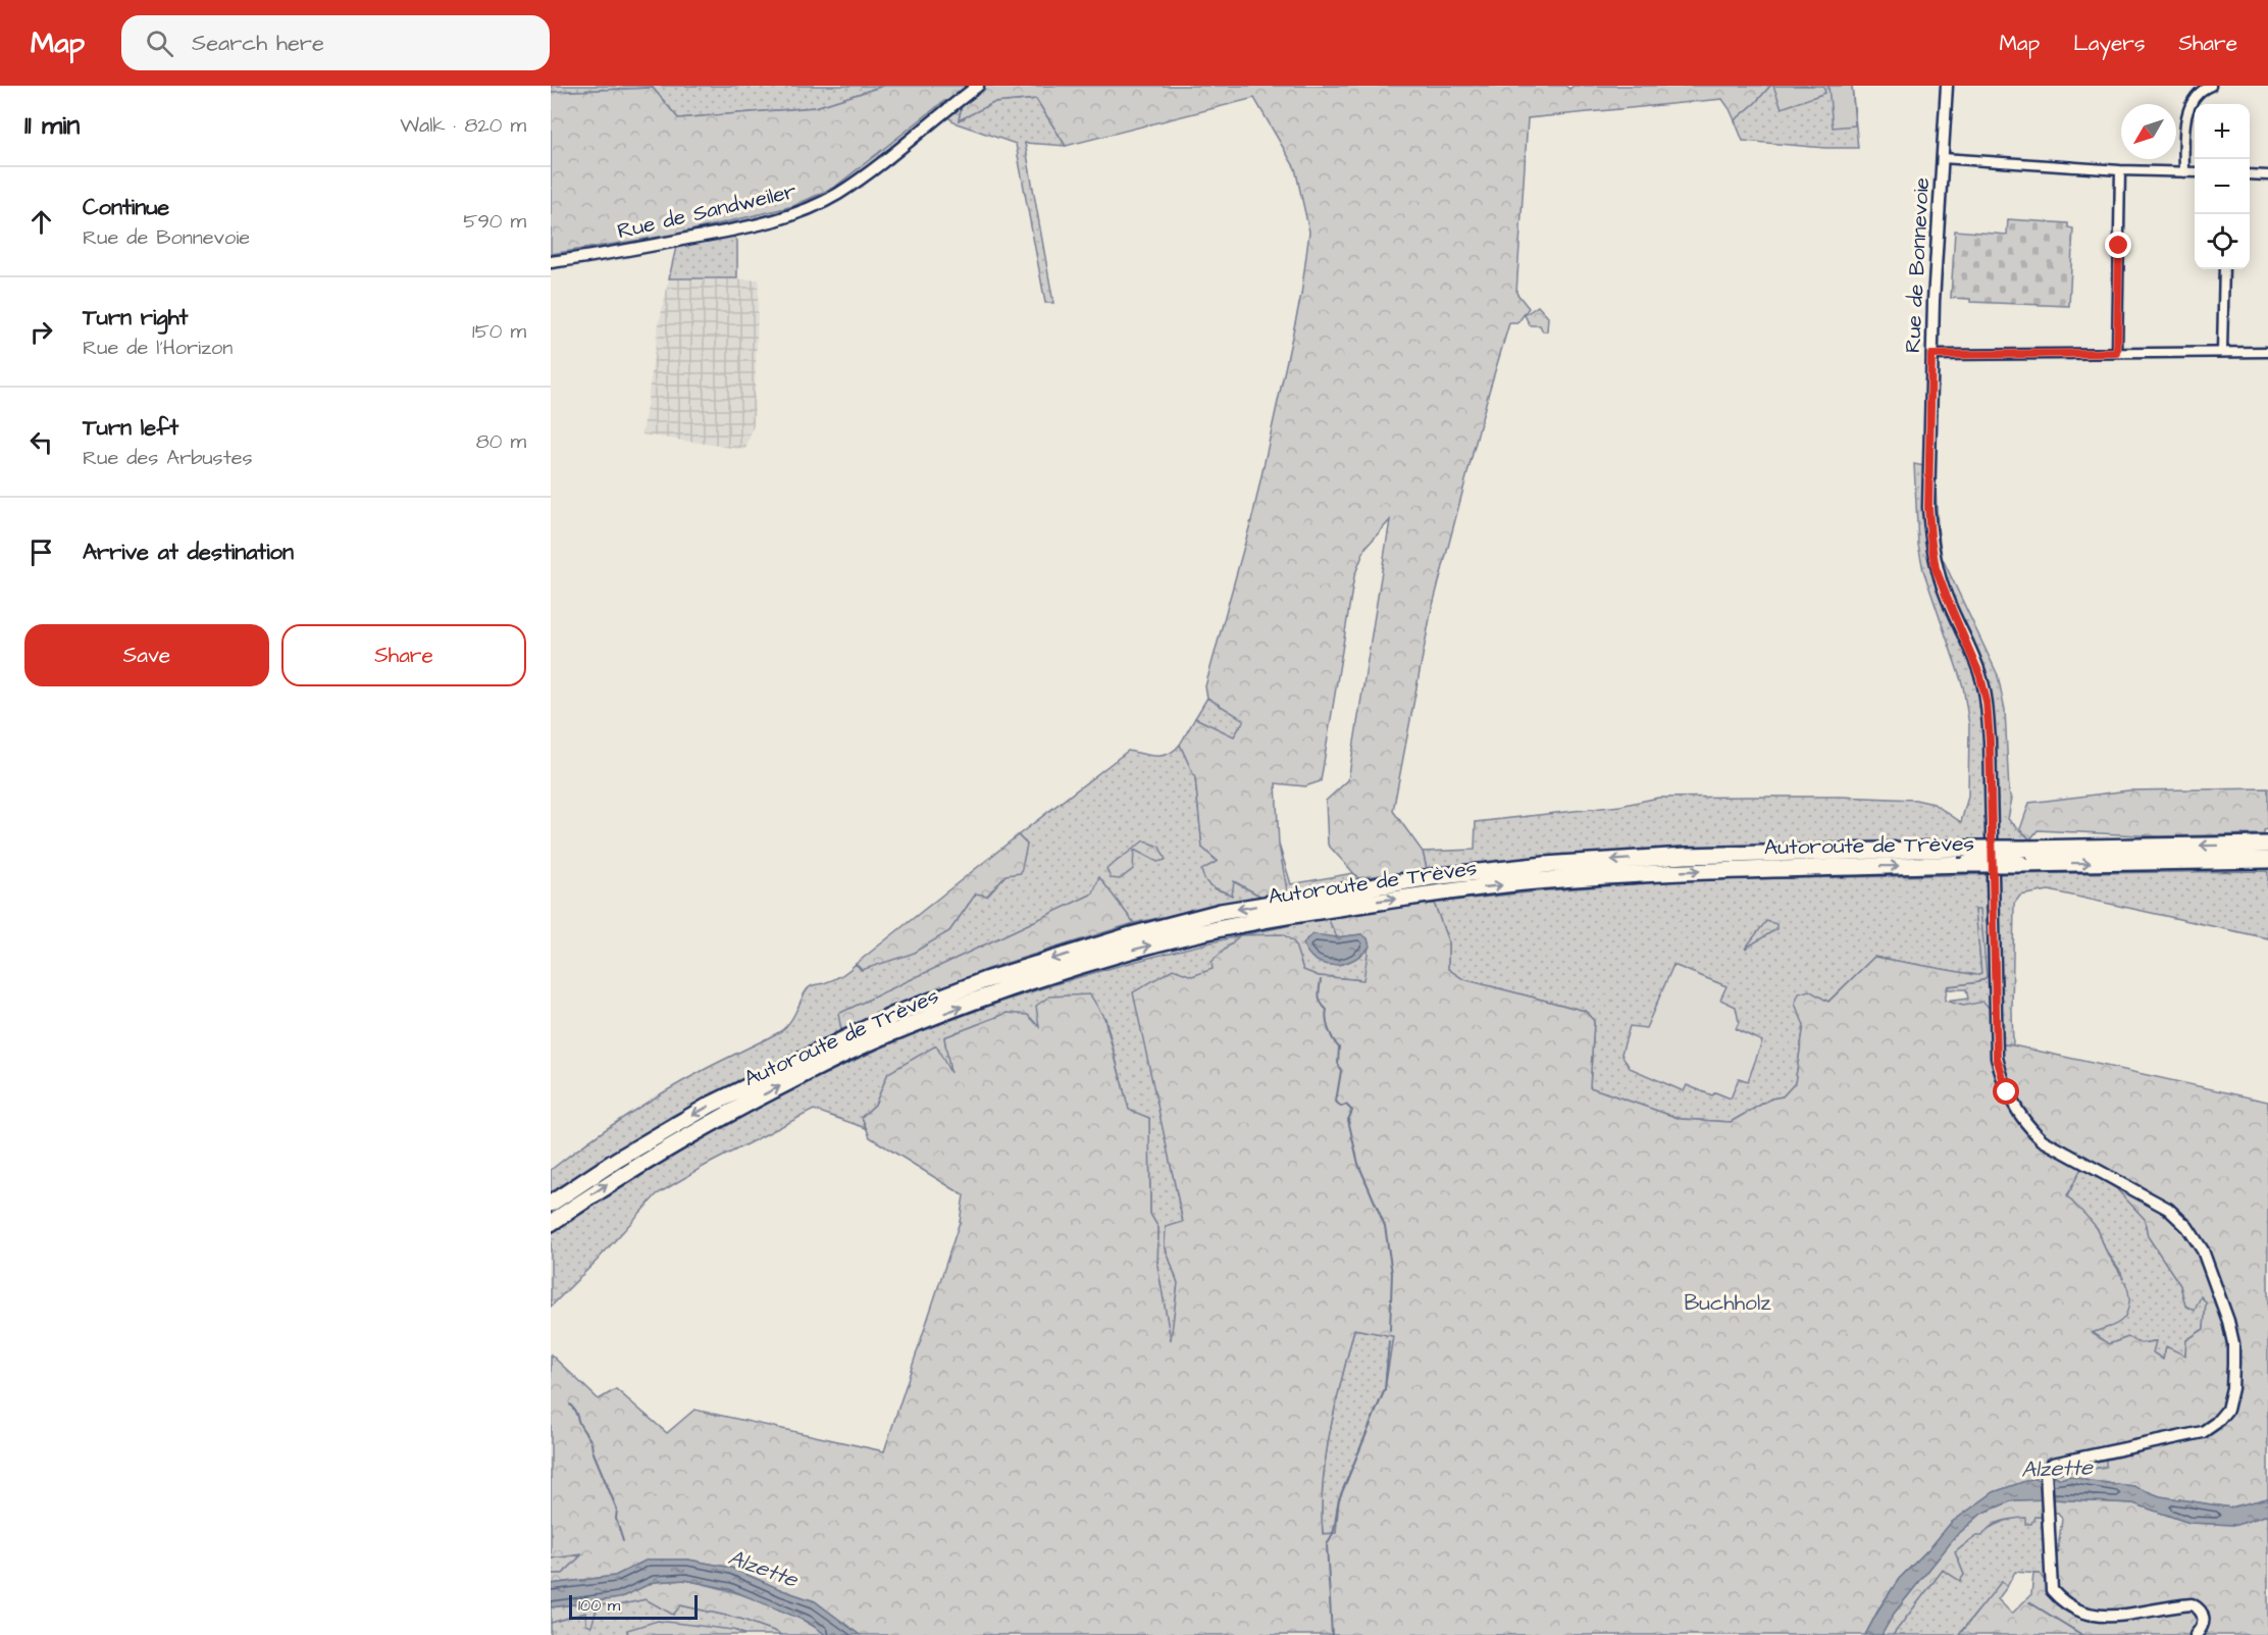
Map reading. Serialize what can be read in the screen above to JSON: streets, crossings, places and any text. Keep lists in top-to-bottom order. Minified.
{"streets":{"highway":["Autoroute de Trèves"],"main road":["Rue de Sandweiler","Rue de Bonnevoie"]},"water":["Alzette"],"parks":["Buchholz"],"scale_bar":"100 m","north":"bottom left","page":{"header":"Map","search":"Search here","nav":["Map","Layers","Share"],"heading":["11 min","Walk · 820 m"],"map_buttons":["+","−"],"list":[["Continue","Rue de Bonnevoie","590 m"],["Turn right","Rue de l'Horizon","150 m"],["Turn left","Rue des Arbustes","80 m"],"Arrive at destination"],"buttons":["Save","Share"],"scale":"100 m"}}
